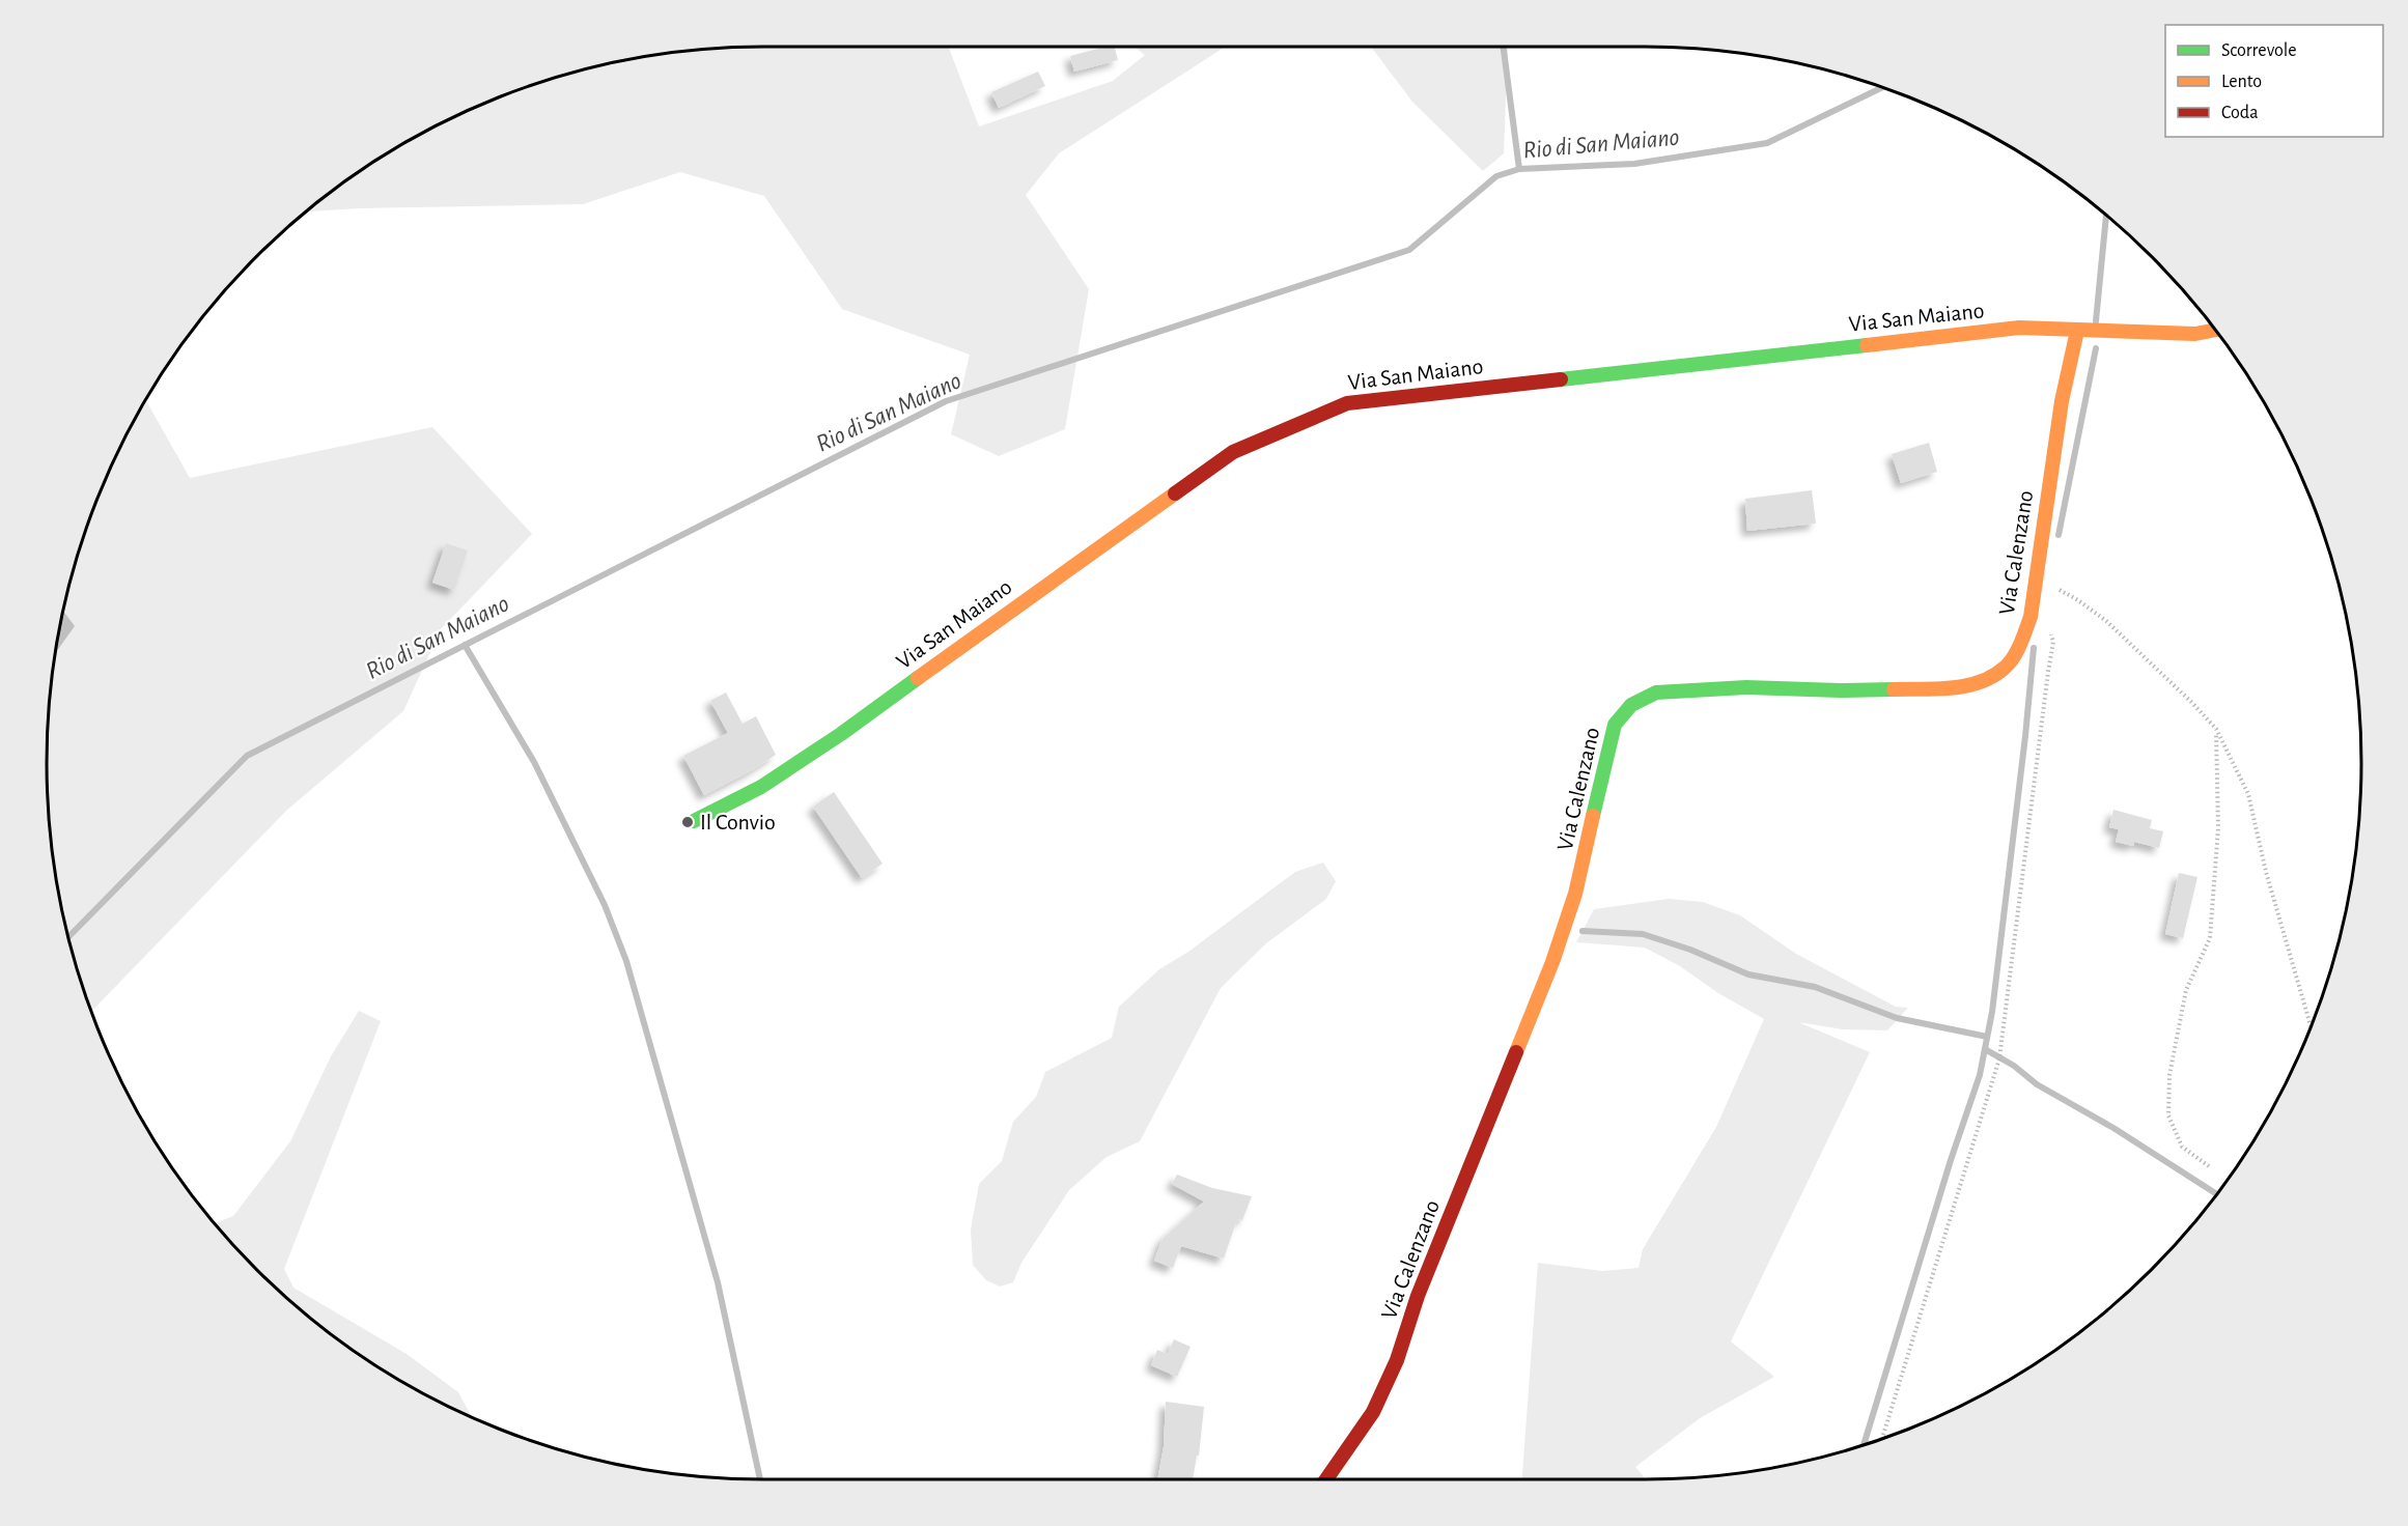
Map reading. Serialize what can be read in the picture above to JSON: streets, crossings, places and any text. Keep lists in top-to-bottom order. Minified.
{"streets":{"street":["Via San Maiano","Via Calenzano"]},"crossings":[["Via San Maiano","Via Calenzano"]],"water":["Rio di San Maiano"],"places":["Il Convio"],"legend":["Scorrevole","Lento","Coda"]}
